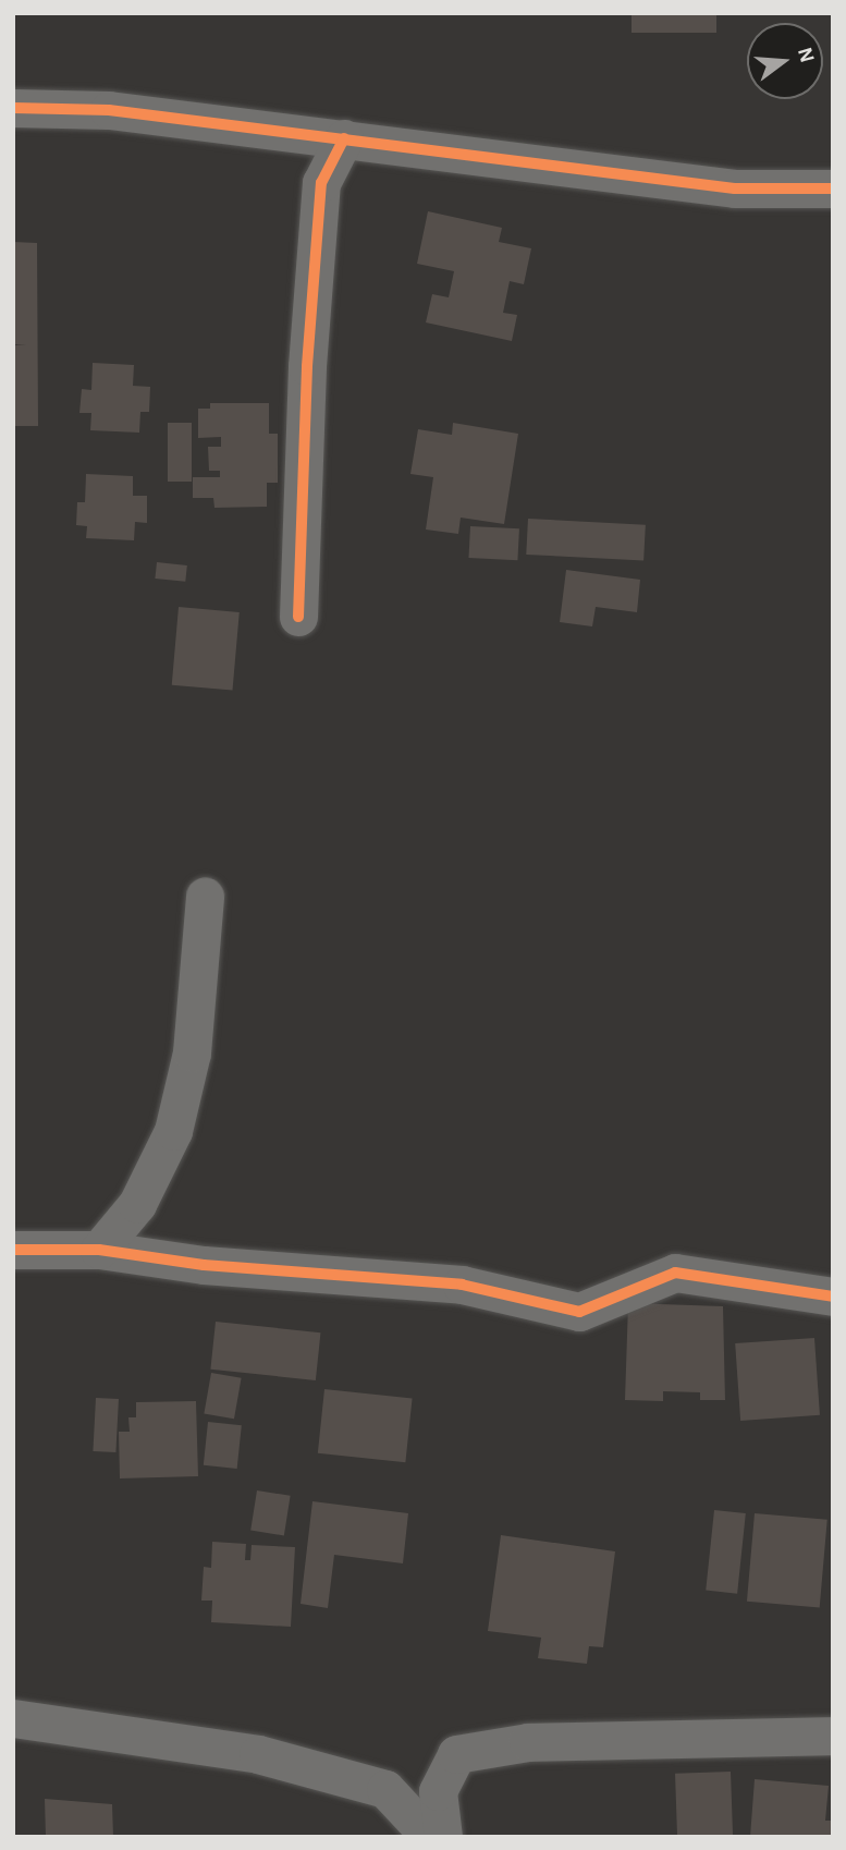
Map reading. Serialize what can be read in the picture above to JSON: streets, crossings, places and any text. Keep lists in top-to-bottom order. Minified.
{"north":"right"}
